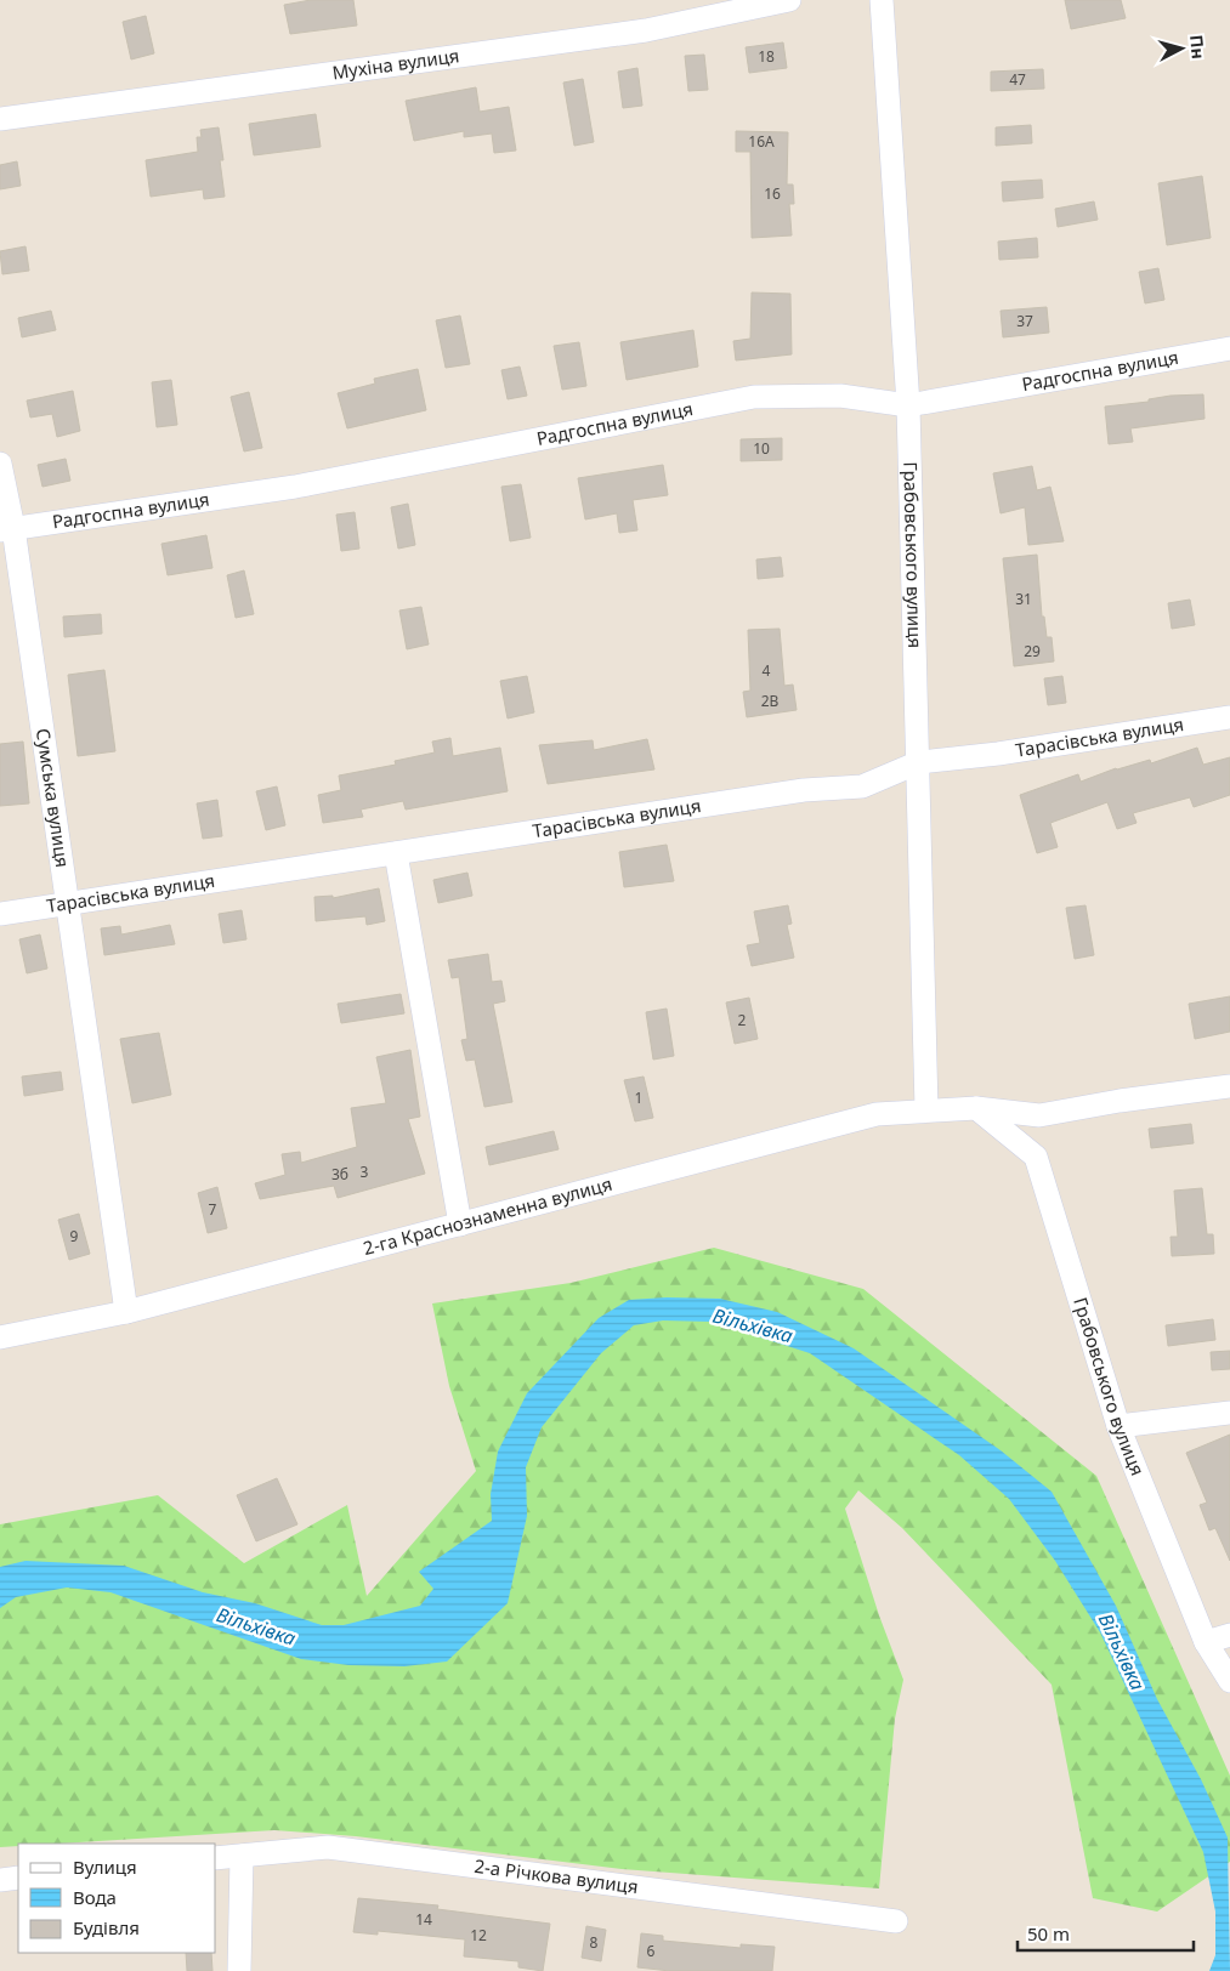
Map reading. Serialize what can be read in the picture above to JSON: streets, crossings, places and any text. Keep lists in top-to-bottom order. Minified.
{"streets":{"street":["Мухіна вулиця","Радгоспна вулиця","Грабовського вулиця","Тарасівська вулиця","Сумська вулиця","2-га Краснознаменна вулиця","2-а Річкова вулиця"]},"crossings":[["Радгоспна вулиця","Грабовського вулиця"],["Радгоспна вулиця","Сумська вулиця"],["Грабовського вулиця","Тарасівська вулиця"],["Грабовського вулиця","2-га Краснознаменна вулиця"],["Тарасівська вулиця","Сумська вулиця"],["Сумська вулиця","2-га Краснознаменна вулиця"]],"water":["Вільхівка"],"house_numbers":["18","47","16А","16","37","10","31","29","4","2В","2","1","3","3б","7","9","14","12","8","6"],"legend":["Вулиця","Вода","Будівля"],"scale_bar":"50 m","north":"right"}
